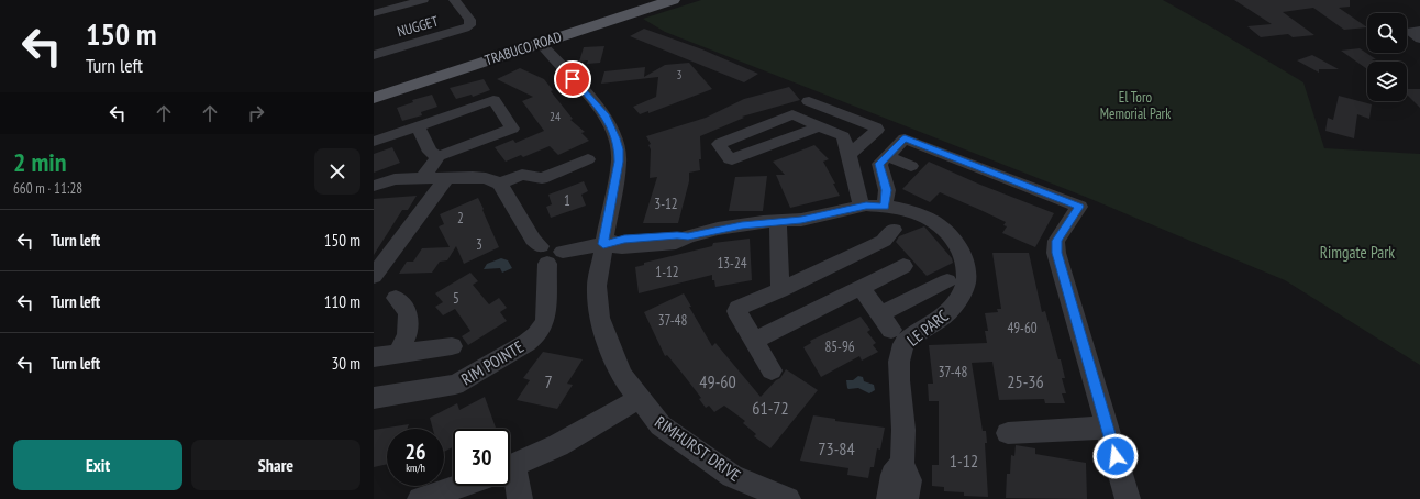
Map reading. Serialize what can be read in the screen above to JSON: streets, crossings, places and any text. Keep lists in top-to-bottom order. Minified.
{"streets":{"main road":["TRABUCO ROAD"],"street":["NUGGET","LE PARC","RIM POINTE","RIMHURST DRIVE"]},"crossings":[["TRABUCO ROAD","RIMHURST DRIVE"],["LE PARC","RIMHURST DRIVE"]],"parks":["El Toro Memorial Park","Rimgate Park"],"house_numbers":["3","24","1","3-12","2","3","13-24","1-12","5","37-48","49-60","85-96","37-48","7","49-60","25-36","61-72","73-84","1-12"],"page":{"turn":["150 m","Turn left"],"heading":["2 min","660 m · 11:28"],"list":[{"name":"Turn left","value":"150 m"},{"name":"Turn left","value":"110 m"},{"name":"Turn left","value":"30 m"}],"speed":"26 km/h","limit":"30","buttons":["Exit","Share"]}}
